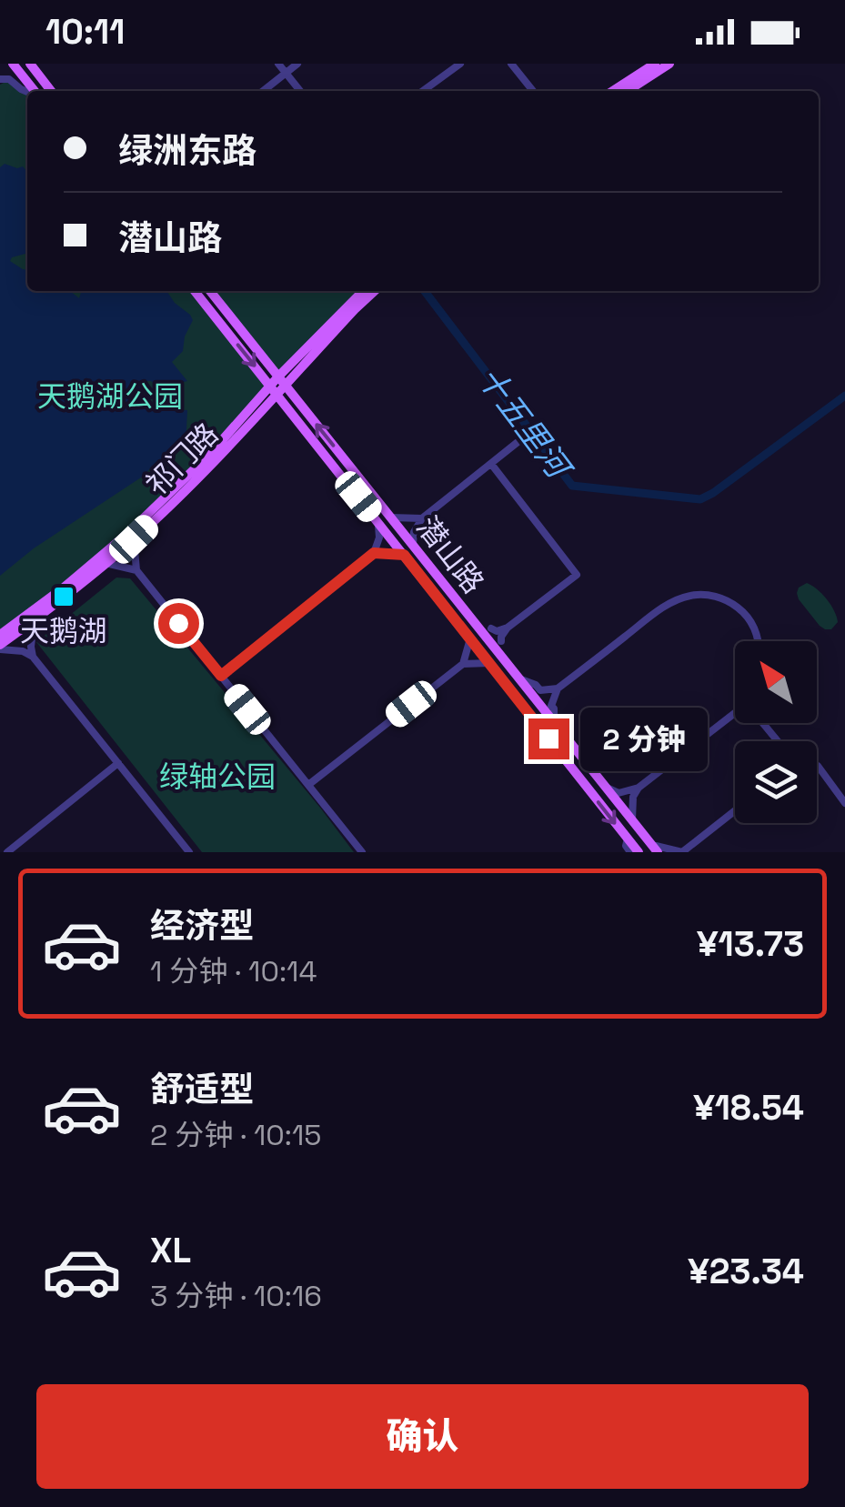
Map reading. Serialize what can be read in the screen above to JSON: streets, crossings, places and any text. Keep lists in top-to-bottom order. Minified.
{"streets":{"main road":["祁门路","潜山路"]},"crossings":[["祁门路","潜山路"]],"water":["十五里河"],"parks":["天鹅湖公园","绿轴公园"],"places":{"transit":["天鹅湖"]},"north":"top left","page":{"status":"10:11","banner":["绿洲东路","潜山路"],"bubble":"2 分钟","list":[{"name":"经济型","note":"1 分钟 · 10:14","value":"¥13.73"},{"name":"舒适型","note":"2 分钟 · 10:15","value":"¥18.54"},{"name":"XL","note":"3 分钟 · 10:16","value":"¥23.34"}],"buttons":"确认"}}
